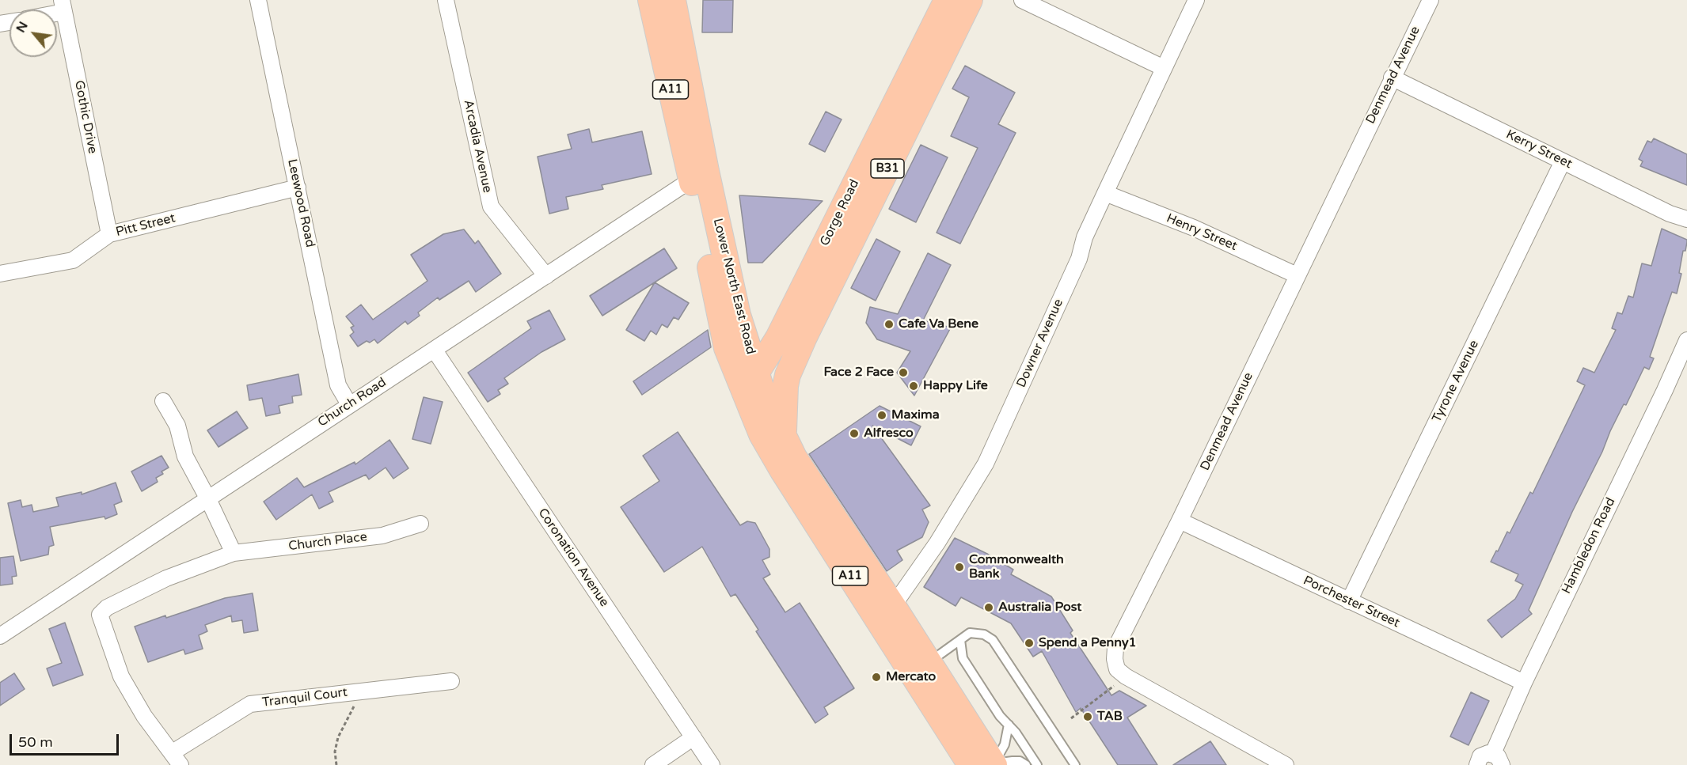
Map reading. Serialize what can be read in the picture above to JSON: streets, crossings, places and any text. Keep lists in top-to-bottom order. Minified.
{"streets":{"main road":["A11","B31","Gorge Road","Lower North East Road"],"street":["Denmead Avenue","Gothic Drive","Arcadia Avenue","Kerry Street","Leewood Road","Pitt Street","Henry Street","Downer Avenue","Tyrone Avenue","Church Road","Church Place","Hambledon Road","Coronation Avenue","Porchester Street","Tranquil Court"]},"crossings":[["Denmead Avenue","Kerry Street"],["Denmead Avenue","Henry Street"],["Denmead Avenue","Porchester Street"],["Gothic Drive","Pitt Street"],["Arcadia Avenue","Church Road"],["Kerry Street","Tyrone Avenue"],["Leewood Road","Pitt Street"],["Leewood Road","Church Road"],["Gorge Road","Lower North East Road"],["Henry Street","Downer Avenue"],["Lower North East Road","Downer Avenue"],["Lower North East Road","Church Road"],["Tyrone Avenue","Porchester Street"],["Church Road","Coronation Avenue"],["Church Place","Tranquil Court"],["Hambledon Road","Porchester Street"]],"places":["Cafe Va Bene","Face 2 Face","Happy Life","Maxima","Alfresco","Commonwealth Bank","Australia Post","Spend a Penny1","Mercato","TAB"],"scale_bar":"50 m","north":"top left"}
